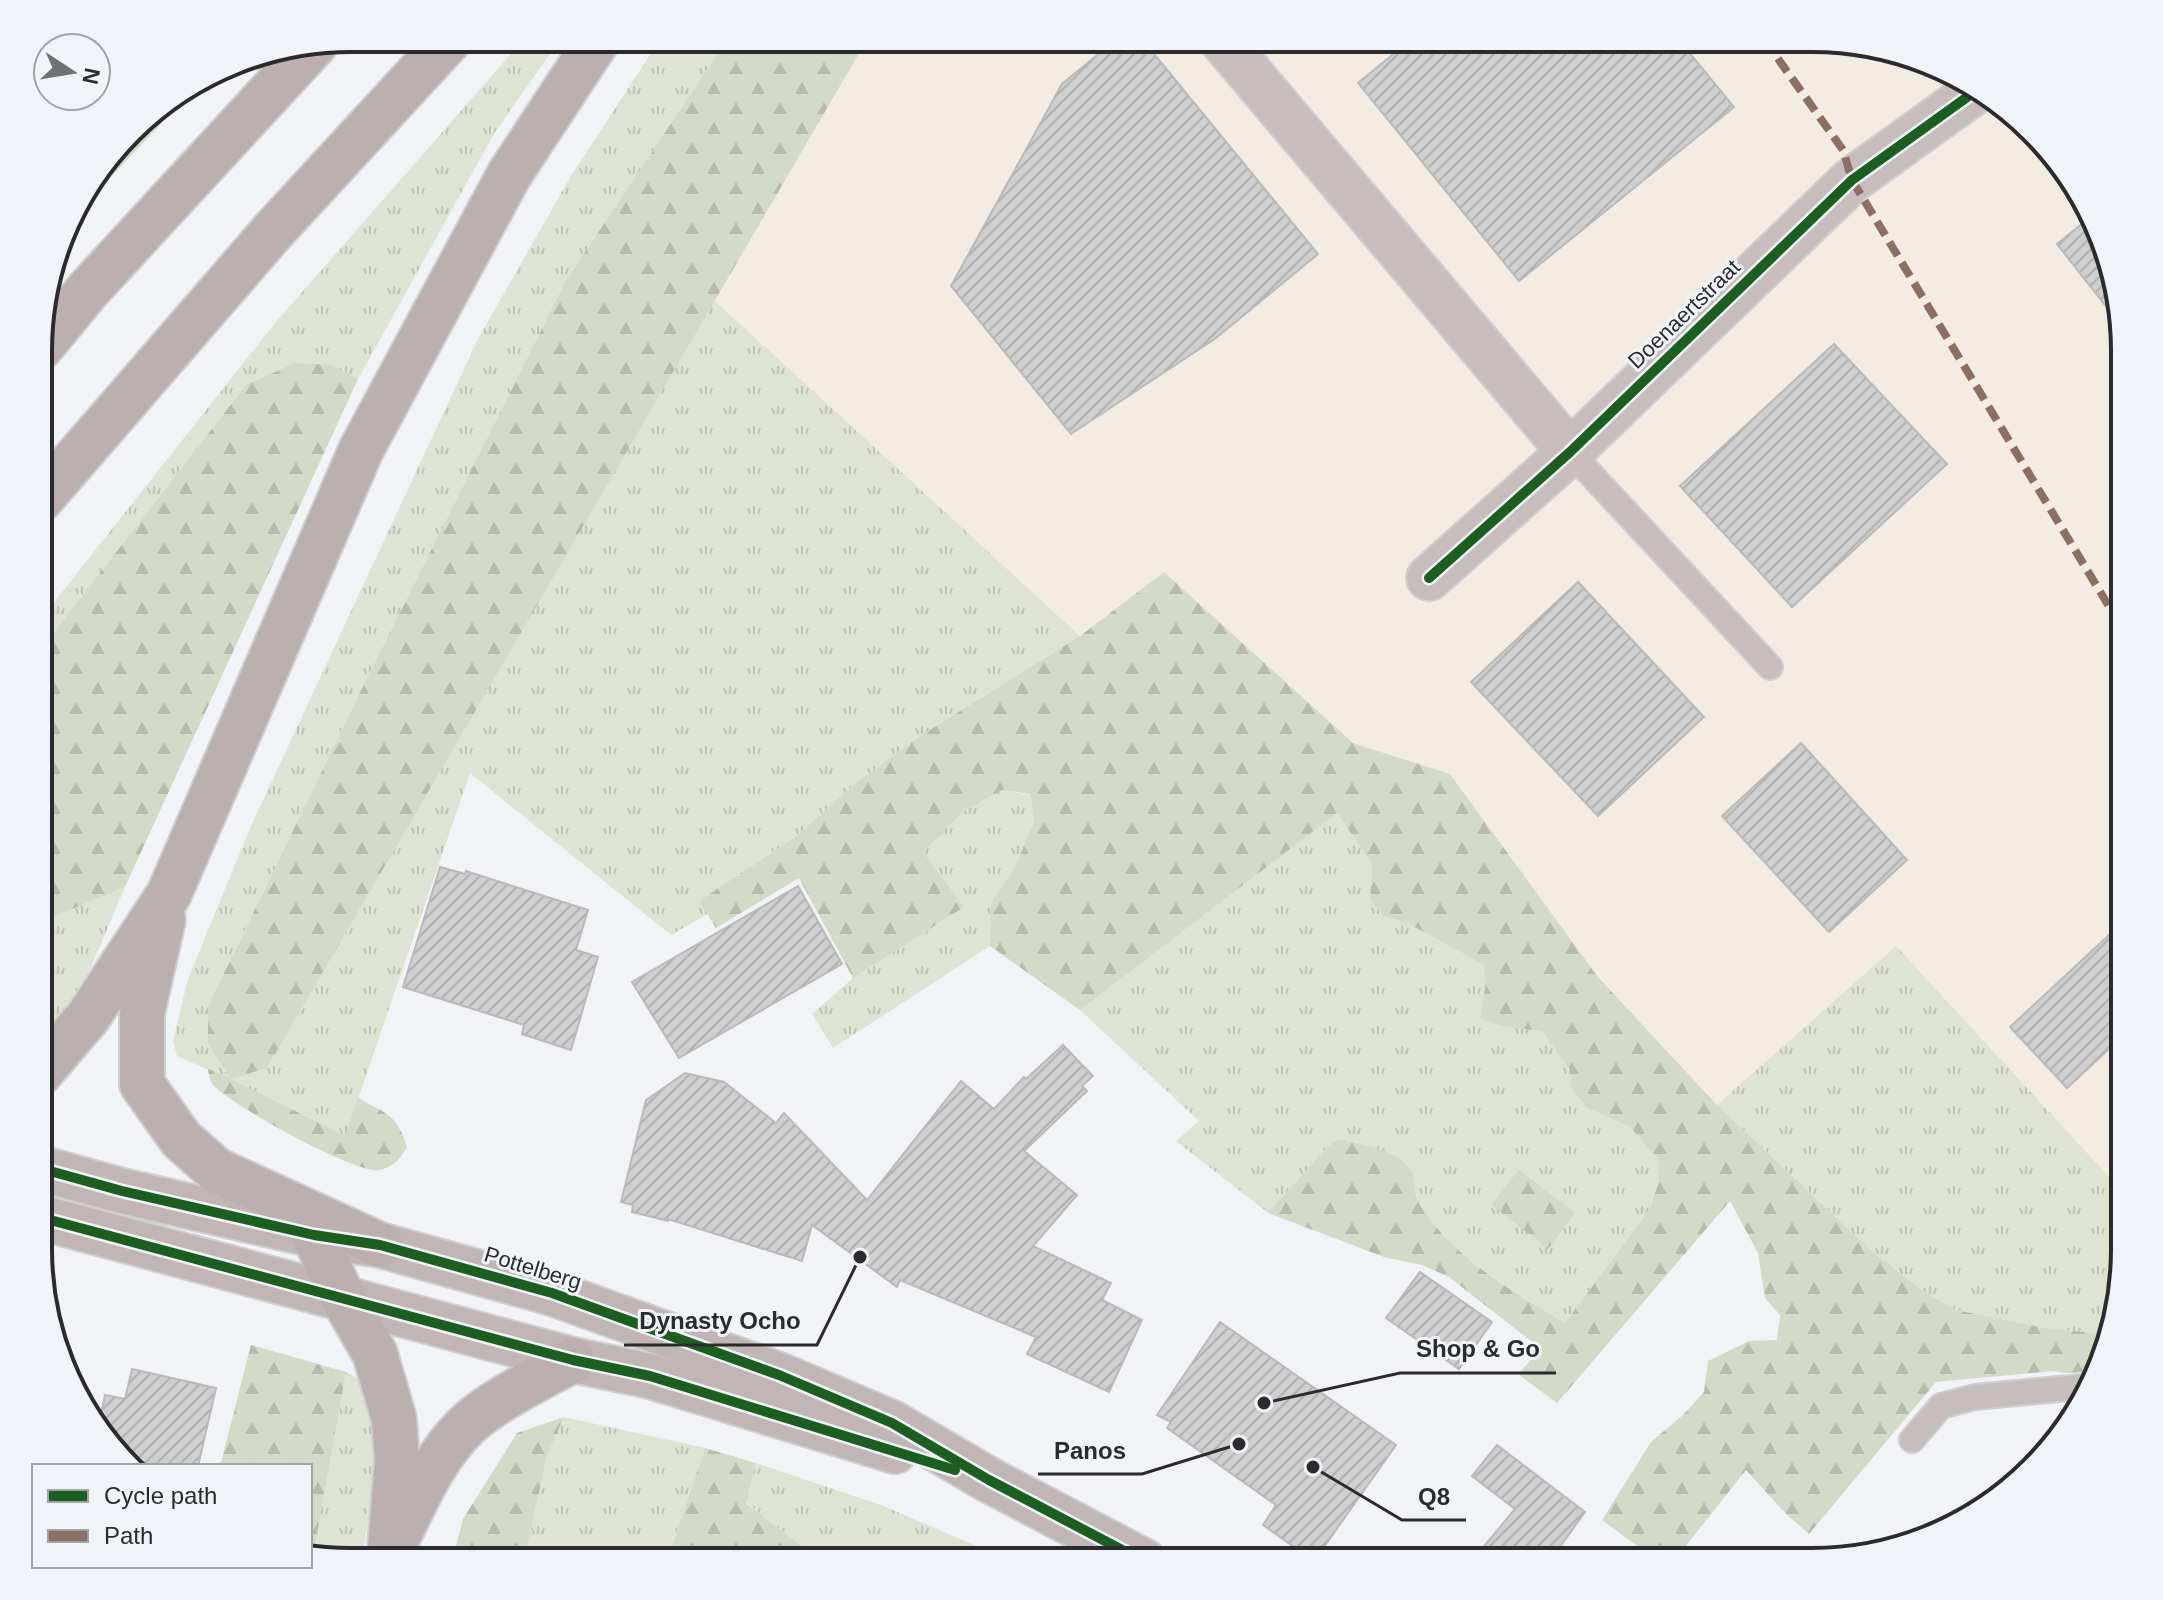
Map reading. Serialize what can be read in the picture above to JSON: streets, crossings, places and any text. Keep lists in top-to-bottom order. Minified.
{"streets":{"main road":["Pottelberg"],"street":["Doenaertstraat"]},"places":["Dynasty Ocho","Shop & Go","Panos","Q8"],"legend":["Cycle path","Path"],"north":"right"}
